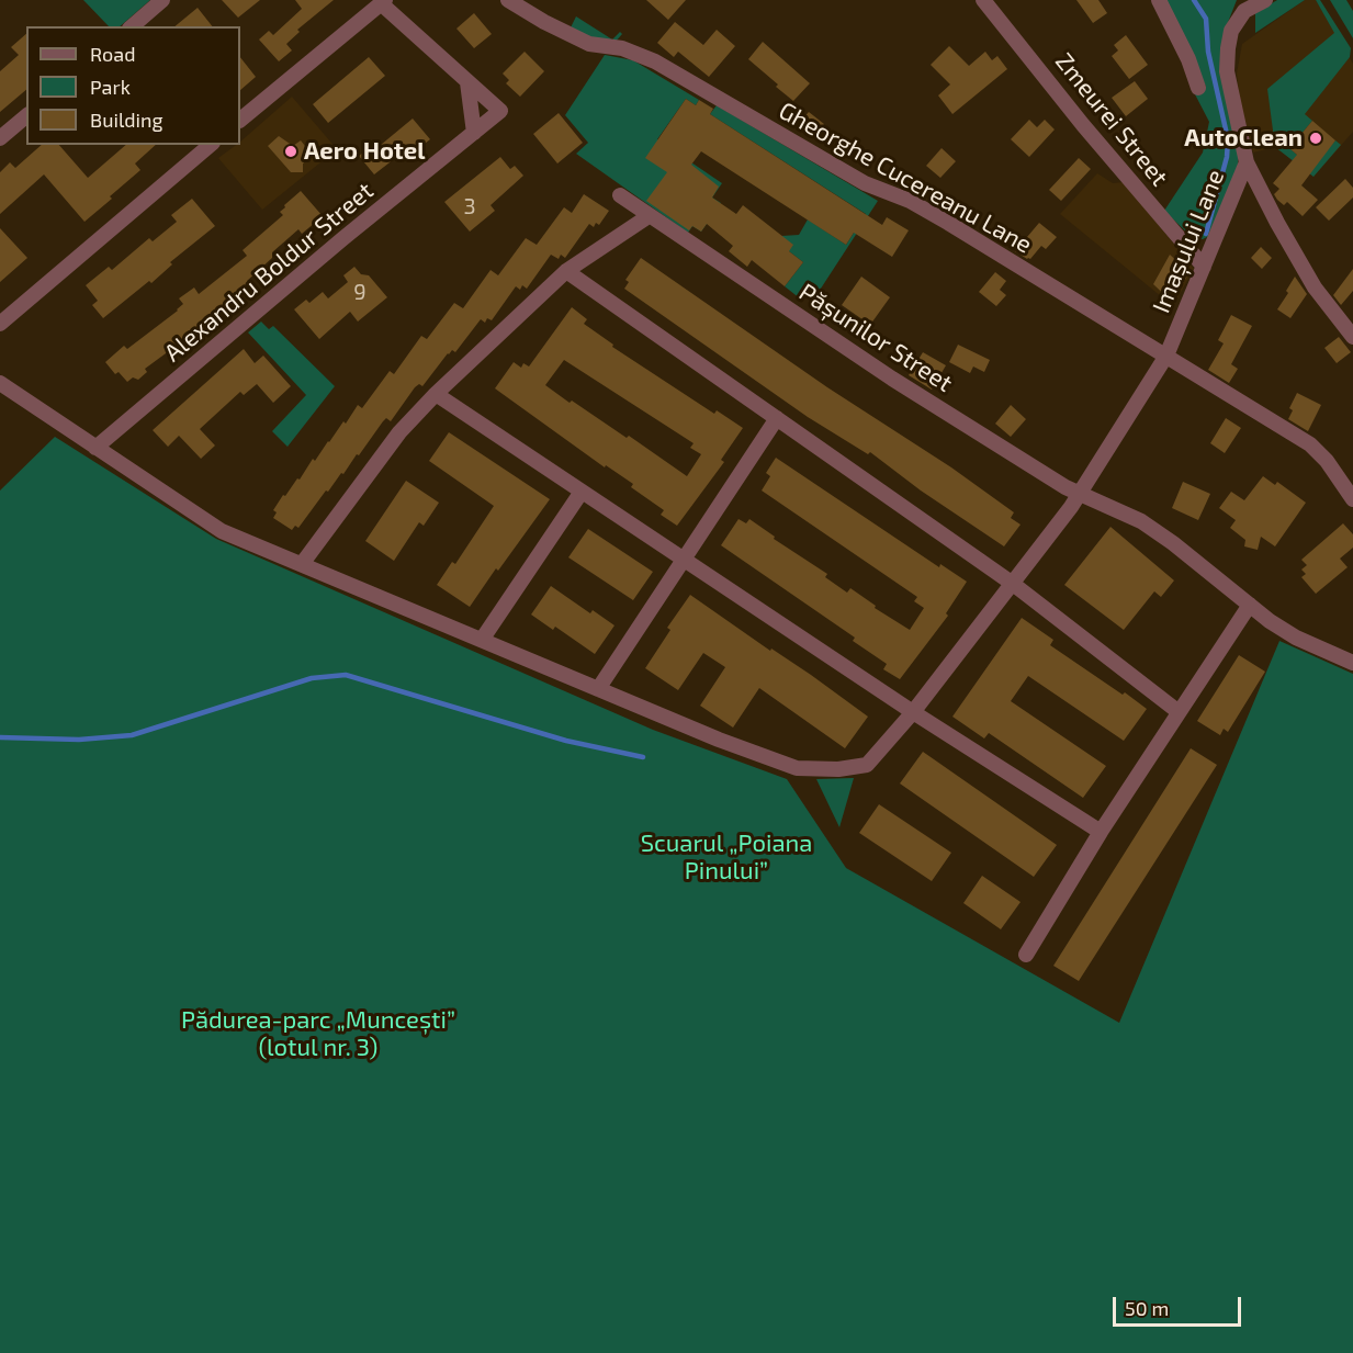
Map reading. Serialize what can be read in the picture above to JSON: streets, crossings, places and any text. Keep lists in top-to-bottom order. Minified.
{"streets":{"street":["Zmeurei Street","Gheorghe Cucereanu Lane","Imașului Lane","Alexandru Boldur Street","Pășunilor Street"]},"crossings":[["Zmeurei Street","Imașului Lane"],["Gheorghe Cucereanu Lane","Imașului Lane"],["Imașului Lane","Pășunilor Street"]],"parks":["Scuarul „Poiana Pinului”","Pădurea-parc „Muncești” (lotul nr. 3)"],"places":["AutoClean","Aero Hotel"],"house_numbers":["3","9"],"legend":["Road","Park","Building"],"scale_bar":"50 m"}
